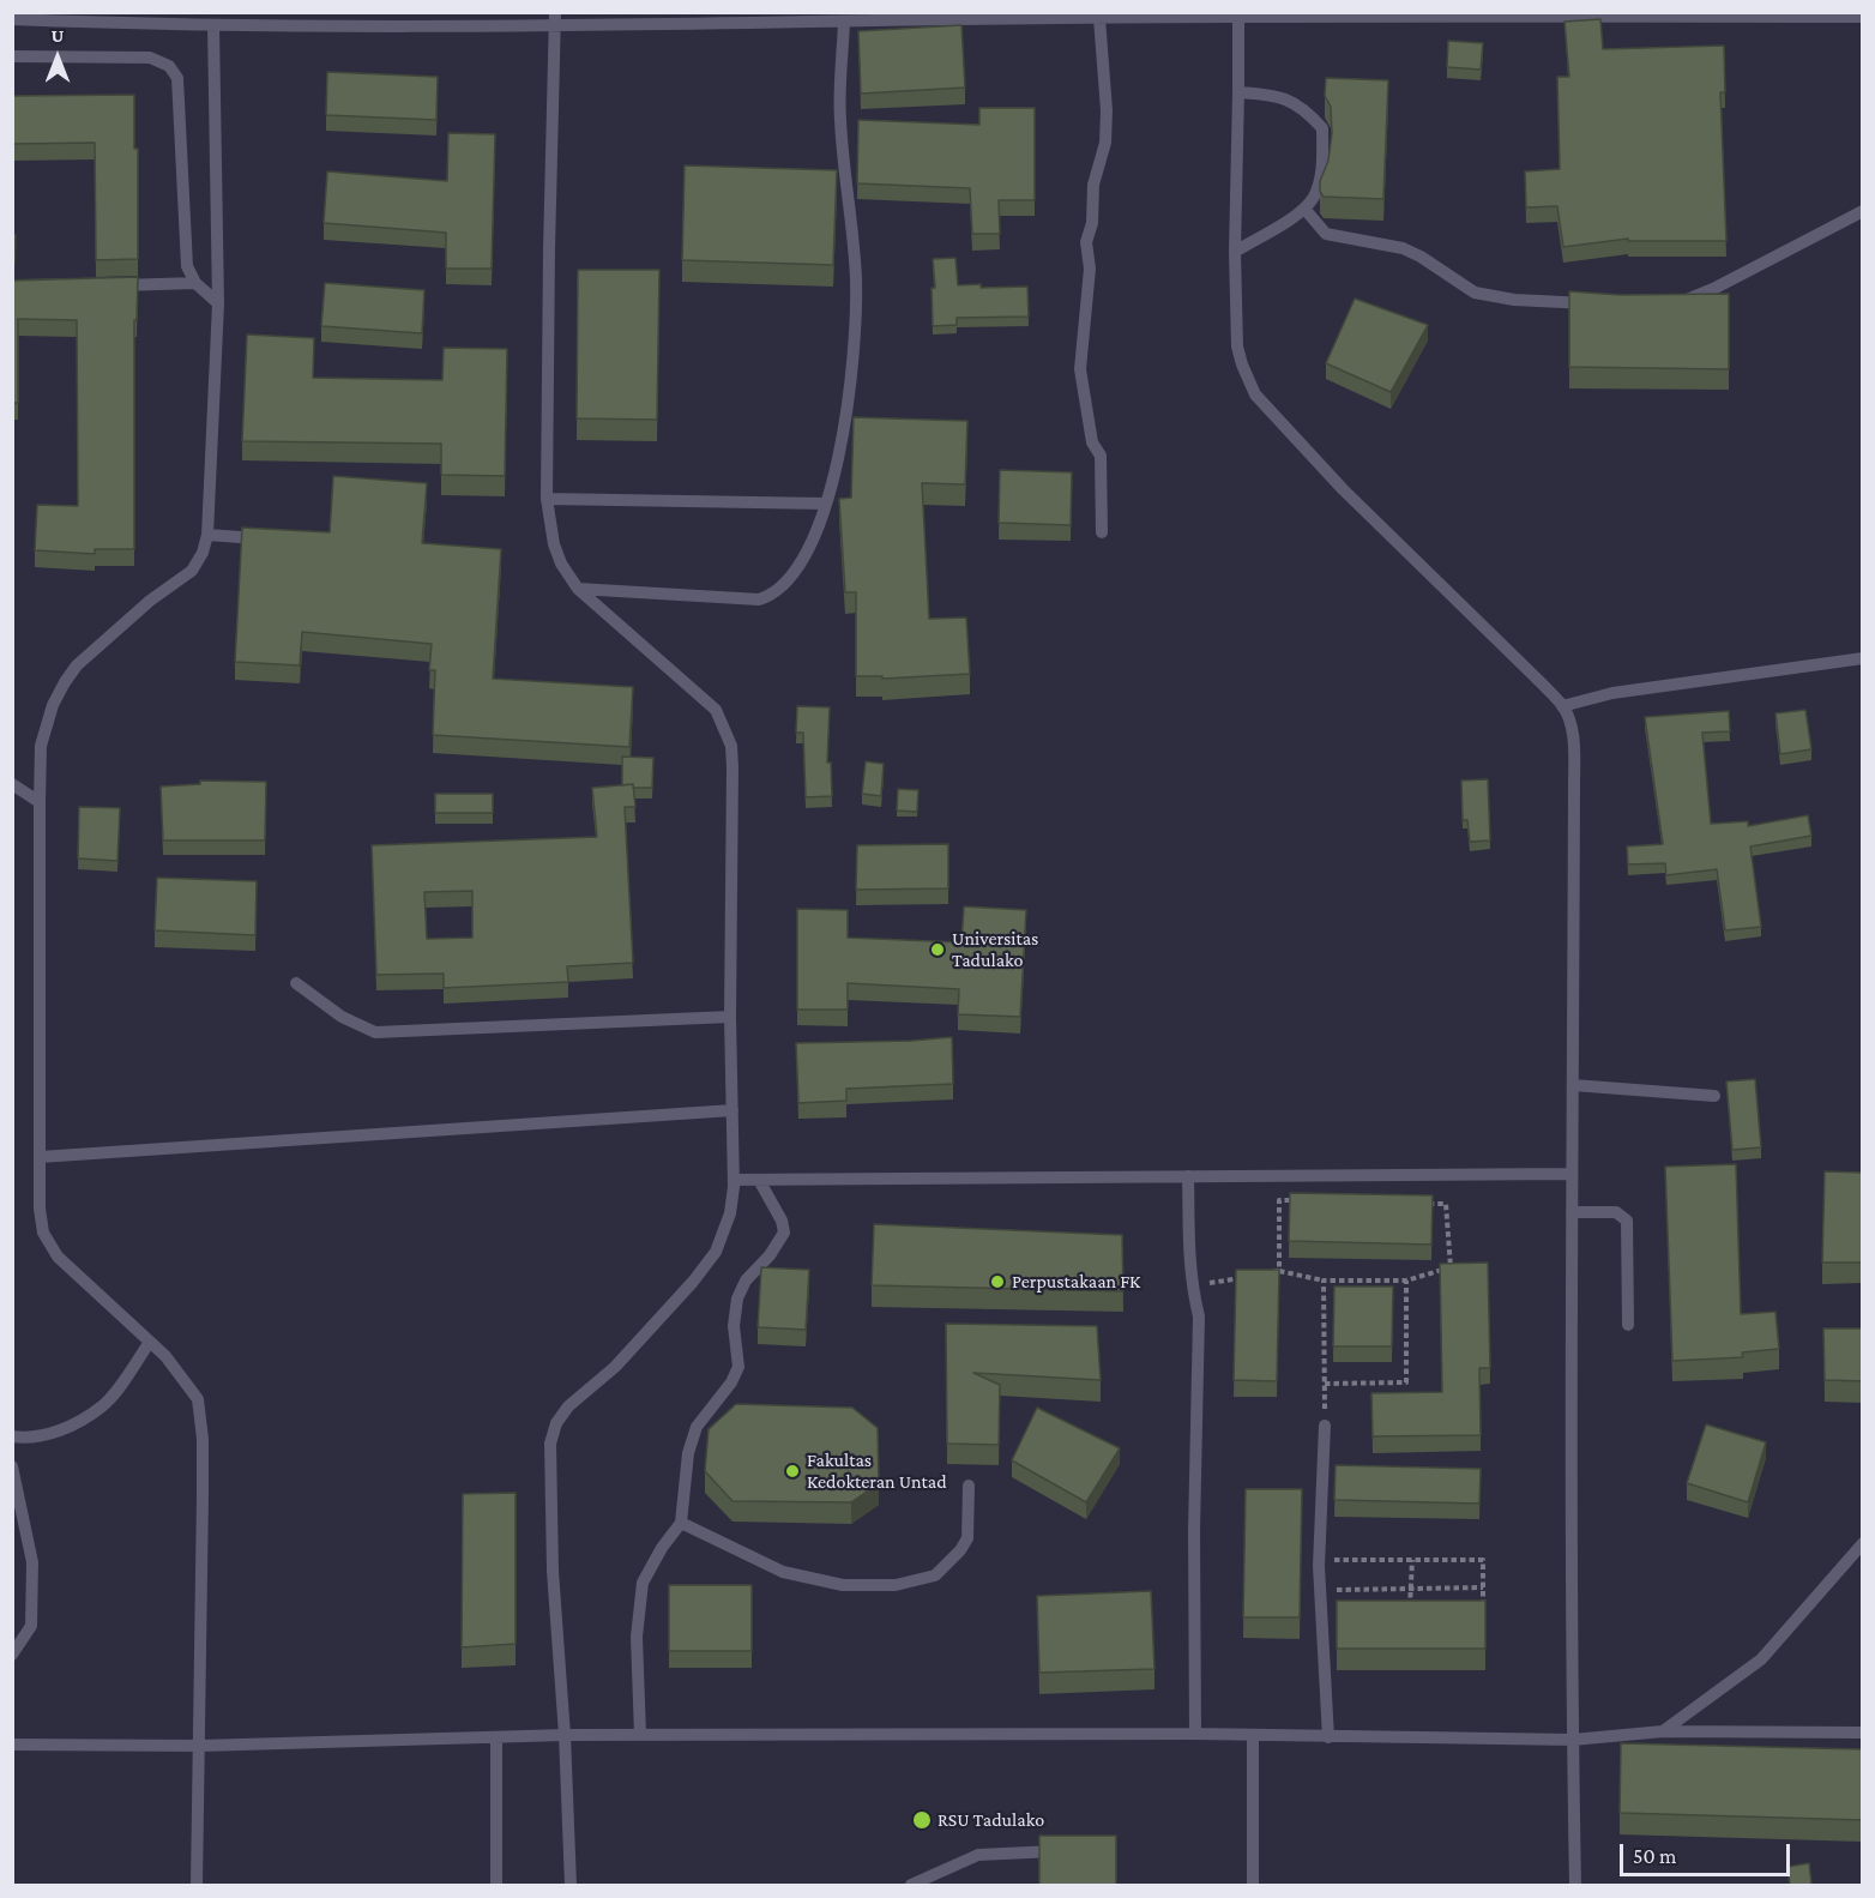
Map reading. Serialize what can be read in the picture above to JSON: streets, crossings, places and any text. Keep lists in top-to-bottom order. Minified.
{"places":["Universitas Tadulako","Perpustakaan FK","Fakultas Kedokteran Untad","RSU Tadulako"],"scale_bar":"50 m","north":"top"}
